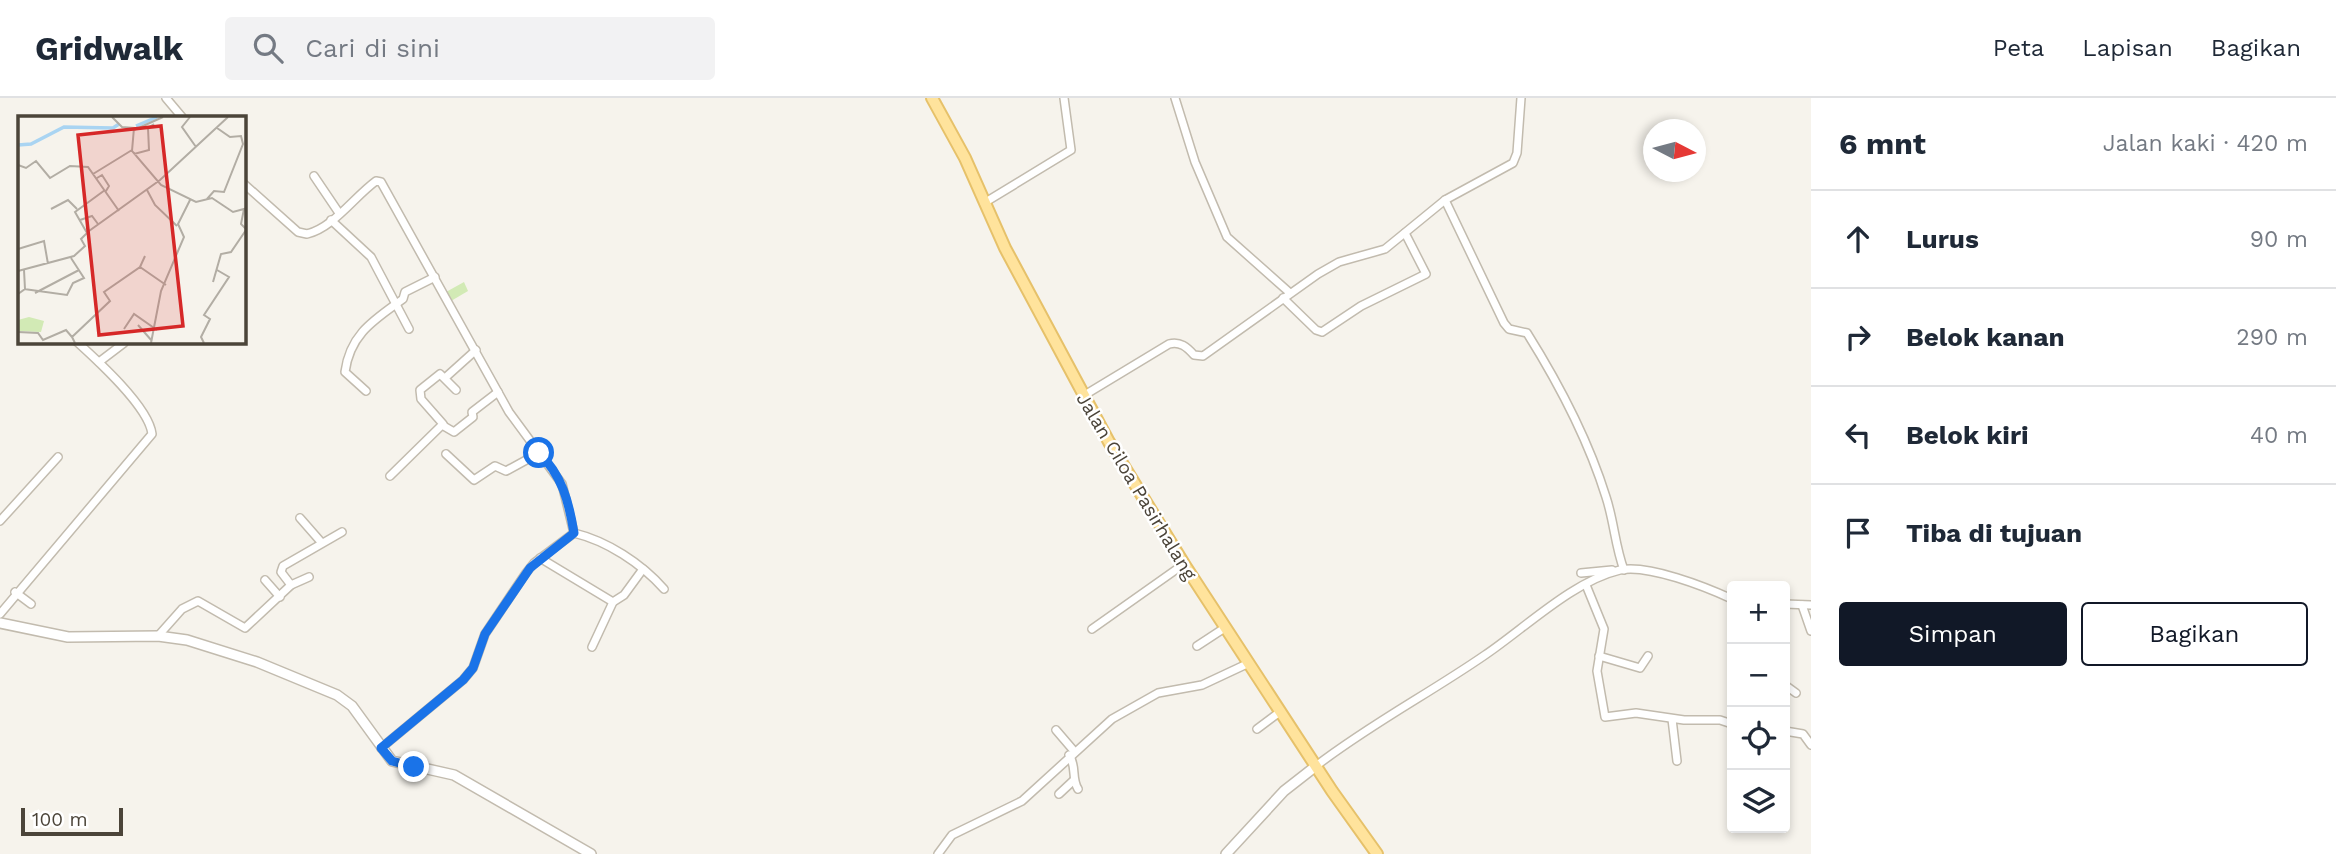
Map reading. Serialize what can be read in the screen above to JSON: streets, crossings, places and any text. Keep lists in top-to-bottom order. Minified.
{"streets":{"main road":["Jalan Ciloa Pasirhalang"]},"scale_bar":"100 m","north":"right","page":{"header":"Gridwalk","search":"Cari di sini","nav":["Peta","Lapisan","Bagikan"],"heading":["6 mnt","Jalan kaki · 420 m"],"list":[["Lurus","90 m"],["Belok kanan","290 m"],["Belok kiri","40 m"],"Tiba di tujuan"],"map_buttons":["+","−"],"buttons":["Simpan","Bagikan"],"scale":"100 m"}}
